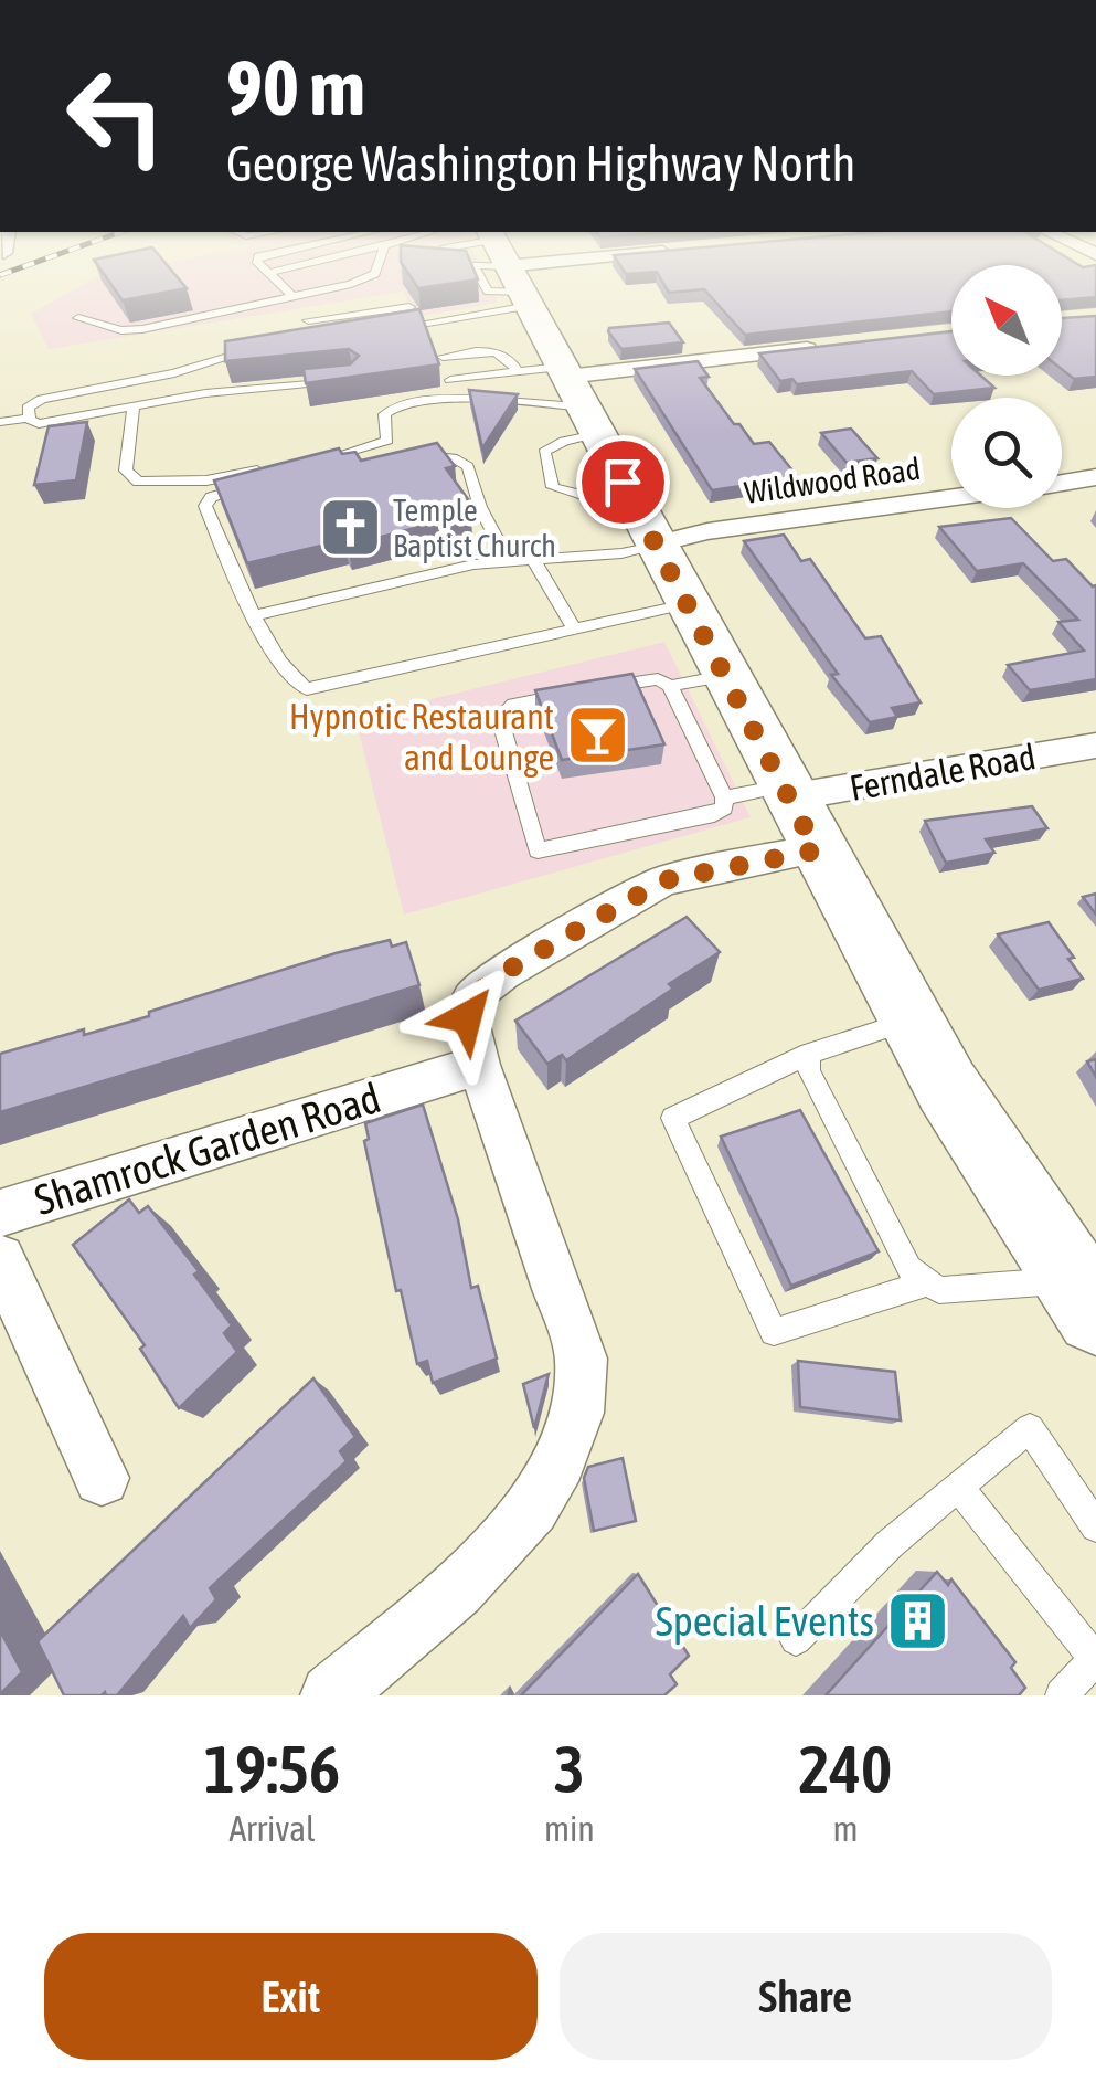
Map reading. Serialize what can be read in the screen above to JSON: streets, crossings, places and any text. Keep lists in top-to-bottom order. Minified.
{"streets":{"street":["Wildwood Road","Ferndale Road","Shamrock Garden Road"]},"places":{"church":["Temple Baptist Church"],"bar":["Hypnotic Restaurant and Lounge"],"building":["Special Events"]},"north":"top left","page":{"turn":["90 m","George Washington Highway North"],"eta":["19:56","Arrival","3","min","240","m"],"buttons":["Exit","Share"]}}
